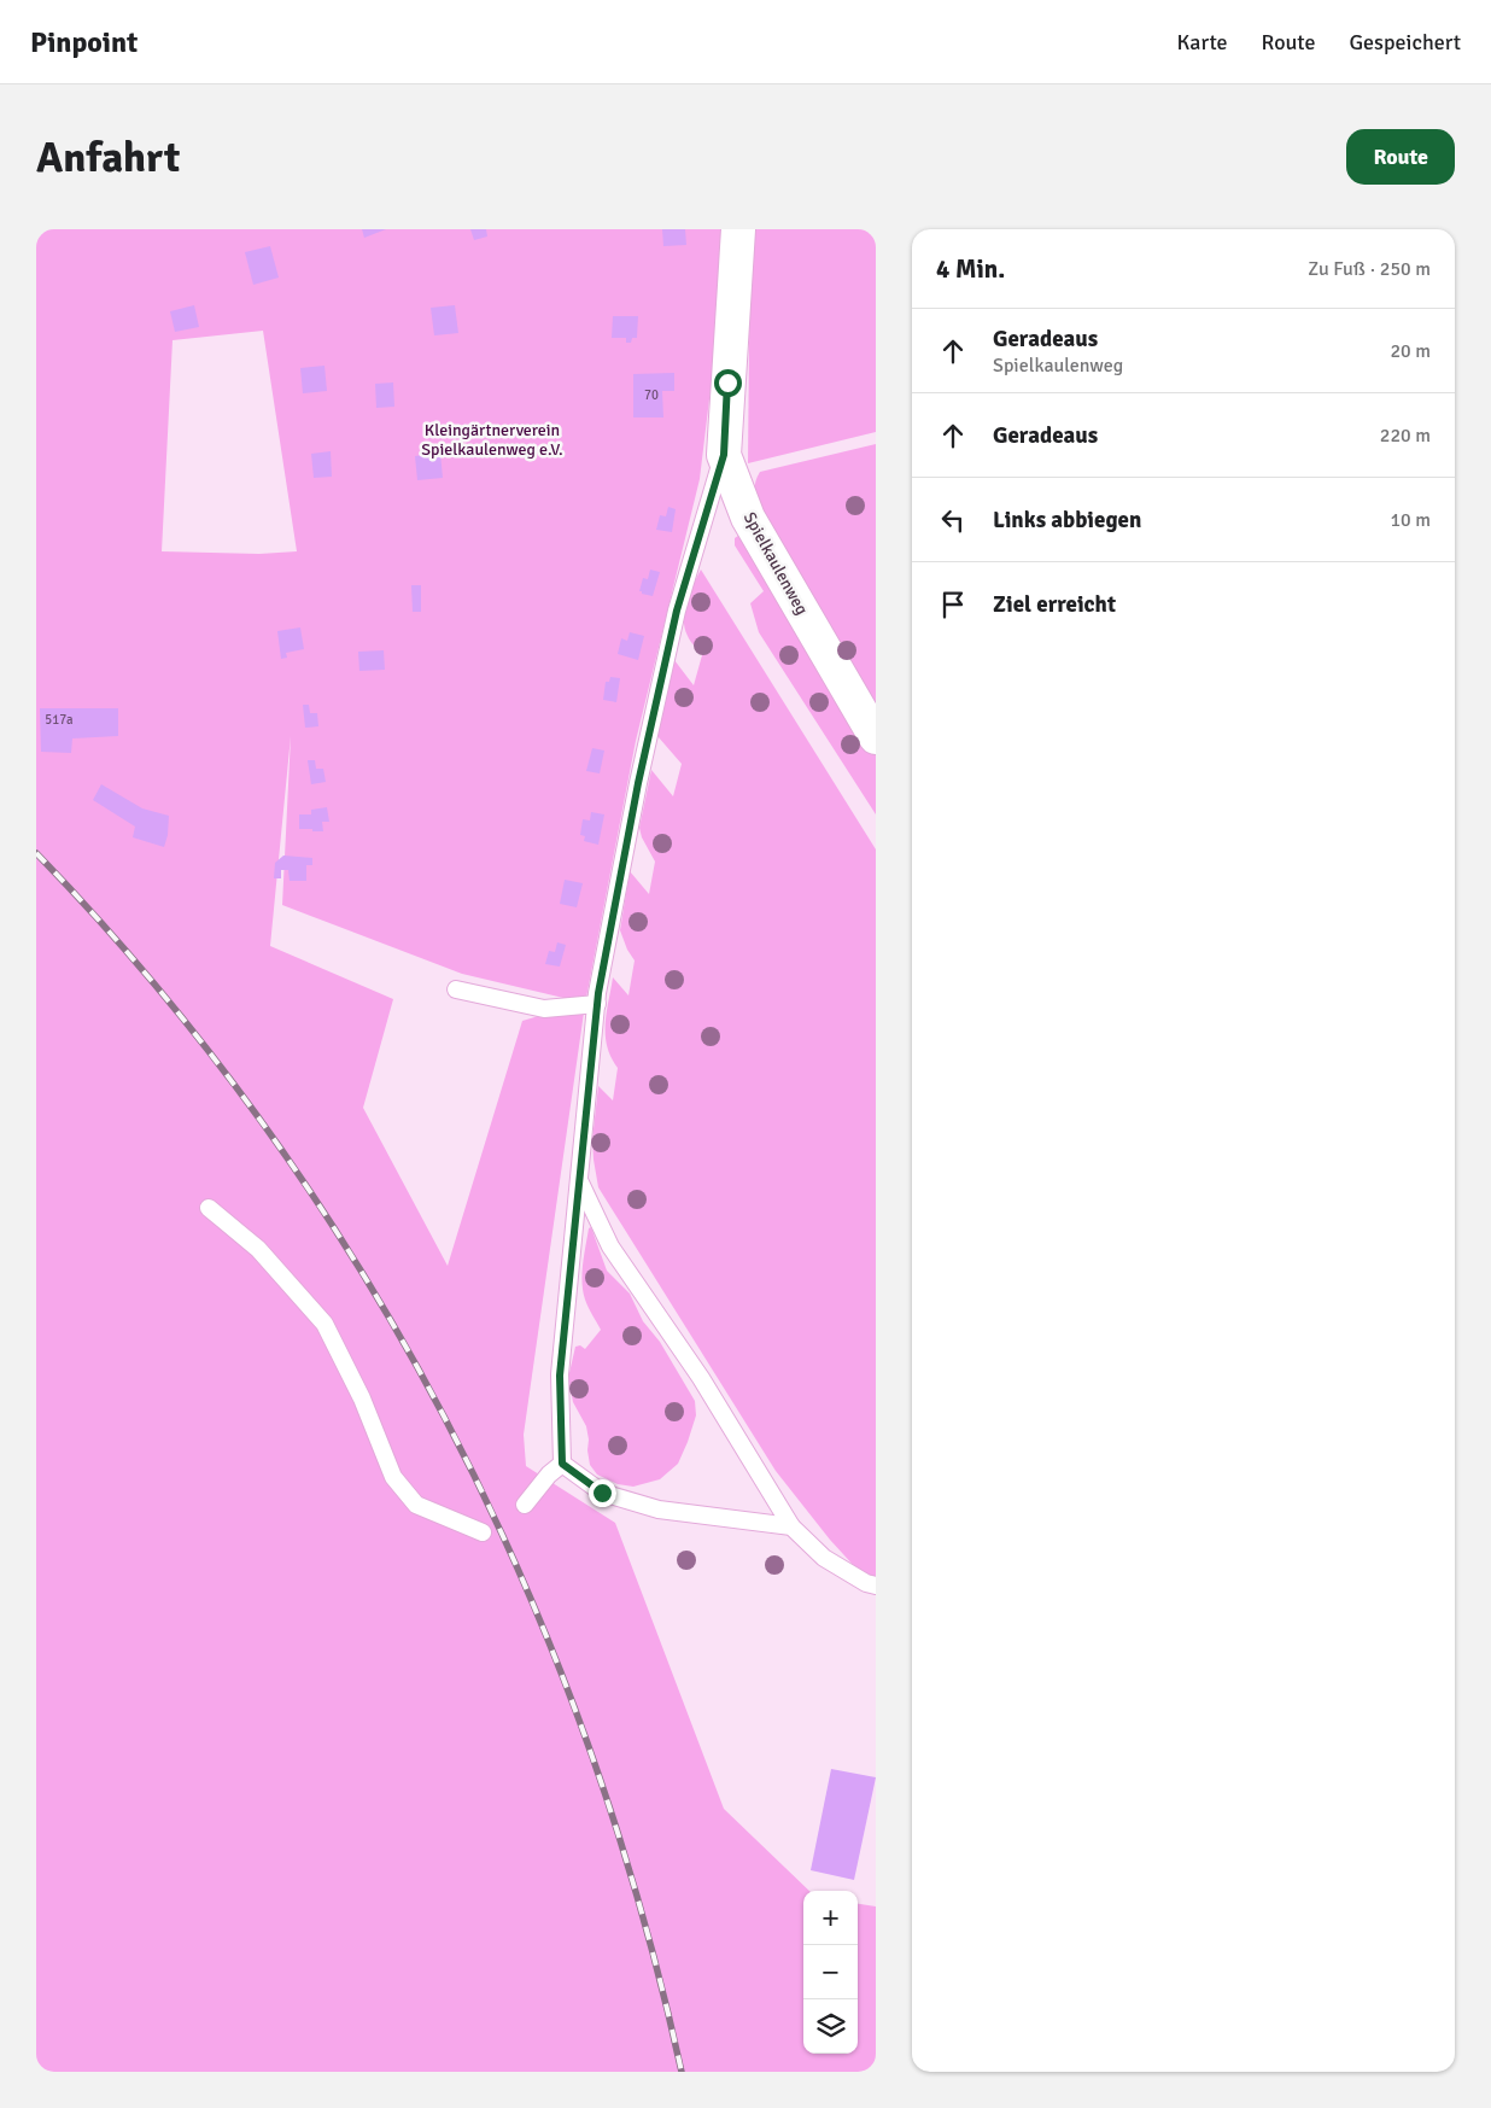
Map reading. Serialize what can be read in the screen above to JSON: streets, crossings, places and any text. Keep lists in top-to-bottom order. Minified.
{"streets":{"street":["Spielkaulenweg"]},"parks":["Kleingärtnerverein Spielkaulenweg e.V."],"house_numbers":["70","517a"],"page":{"header":"Pinpoint","nav":["Karte","Route","Gespeichert"],"buttons":"Route","title":"Anfahrt","heading":["4 Min.","Zu Fuß · 250 m"],"list":[["Geradeaus","Spielkaulenweg","20 m"],["Geradeaus","220 m"],["Links abbiegen","10 m"],"Ziel erreicht"],"map_buttons":["+","−"]}}
